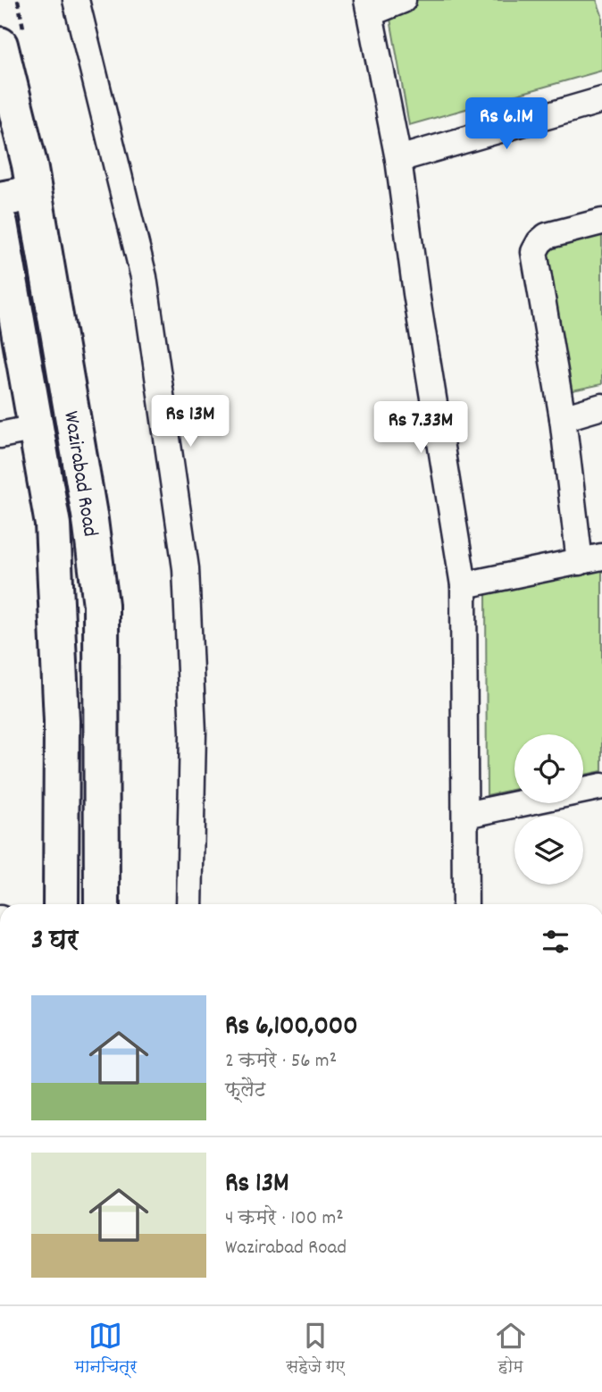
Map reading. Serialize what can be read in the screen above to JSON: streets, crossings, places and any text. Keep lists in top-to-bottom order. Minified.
{"streets":{"main road":["Wazirabad Road"]},"page":{"price":["Rs 6.1M","Rs 13M","Rs 7.33M"],"heading":"3 घर","list":[{"name":"Rs 6,100,000","note":"2 कमरे · 56 m² · फ़्लैट"},{"name":"Rs 13M","note":"4 कमरे · 100 m² · Wazirabad Road"}],"tabs":["मानचित्र","सहेजे गए","होम"]}}
